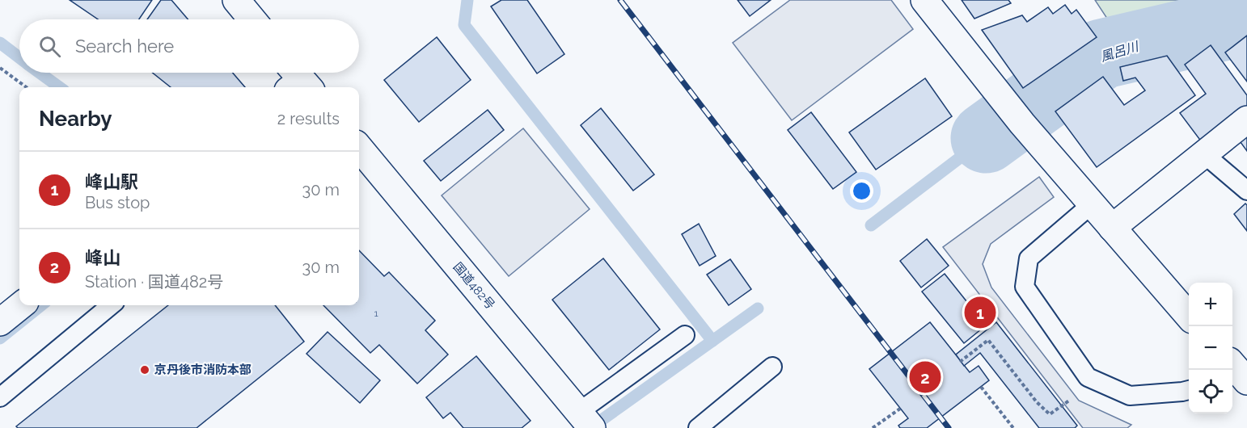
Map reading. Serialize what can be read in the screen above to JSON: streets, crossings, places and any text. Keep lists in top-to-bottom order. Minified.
{"streets":{"main road":["国道482号"]},"water":["風呂川"],"places":["京丹後市消防本部"],"house_numbers":["1"],"page":{"search":"Search here","heading":["Nearby","2 results"],"list":[{"mark":"1","name":"峰山駅","note":"Bus stop","value":"30 m"},{"mark":"2","name":"峰山","note":"Station · 国道482号","value":"30 m"}],"map_buttons":["+","−"],"pins":["1","2"]}}
